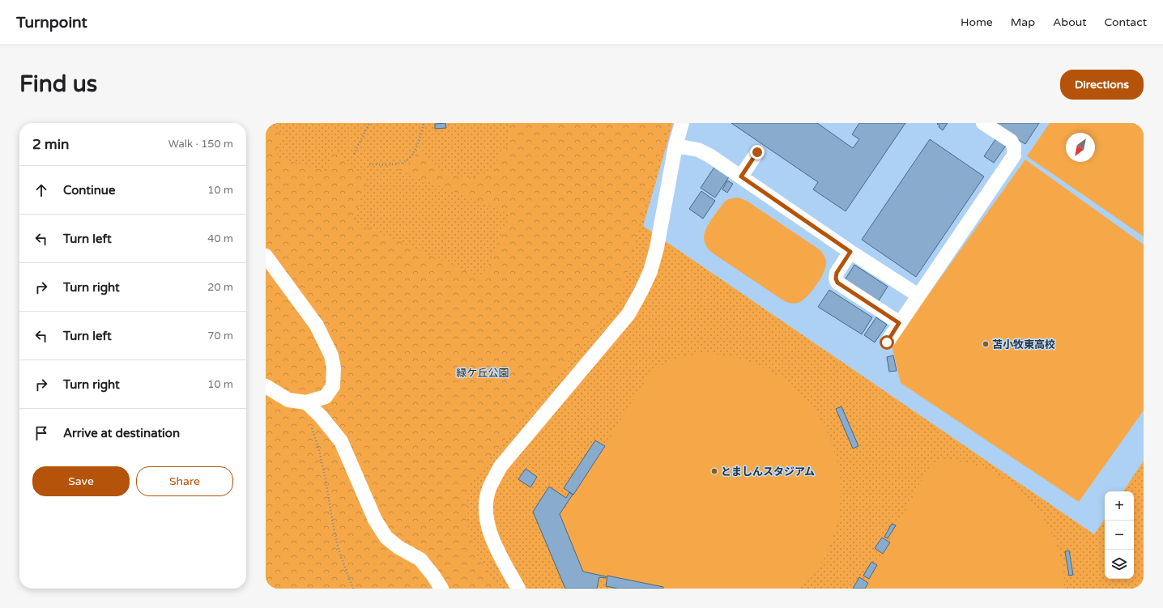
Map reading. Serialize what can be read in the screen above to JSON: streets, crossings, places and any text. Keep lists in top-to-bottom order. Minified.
{"parks":["緑ケ丘公園"],"places":["苫小牧東高校","とましんスタジアム"],"north":"bottom left","page":{"header":"Turnpoint","nav":["Home","Map","About","Contact"],"buttons":["Directions",["Save","Share"]],"title":"Find us","heading":["2 min","Walk · 150 m"],"list":[["Continue","10 m"],["Turn left","40 m"],["Turn right","20 m"],["Turn left","70 m"],["Turn right","10 m"],"Arrive at destination"],"map_buttons":["+","−"]}}
